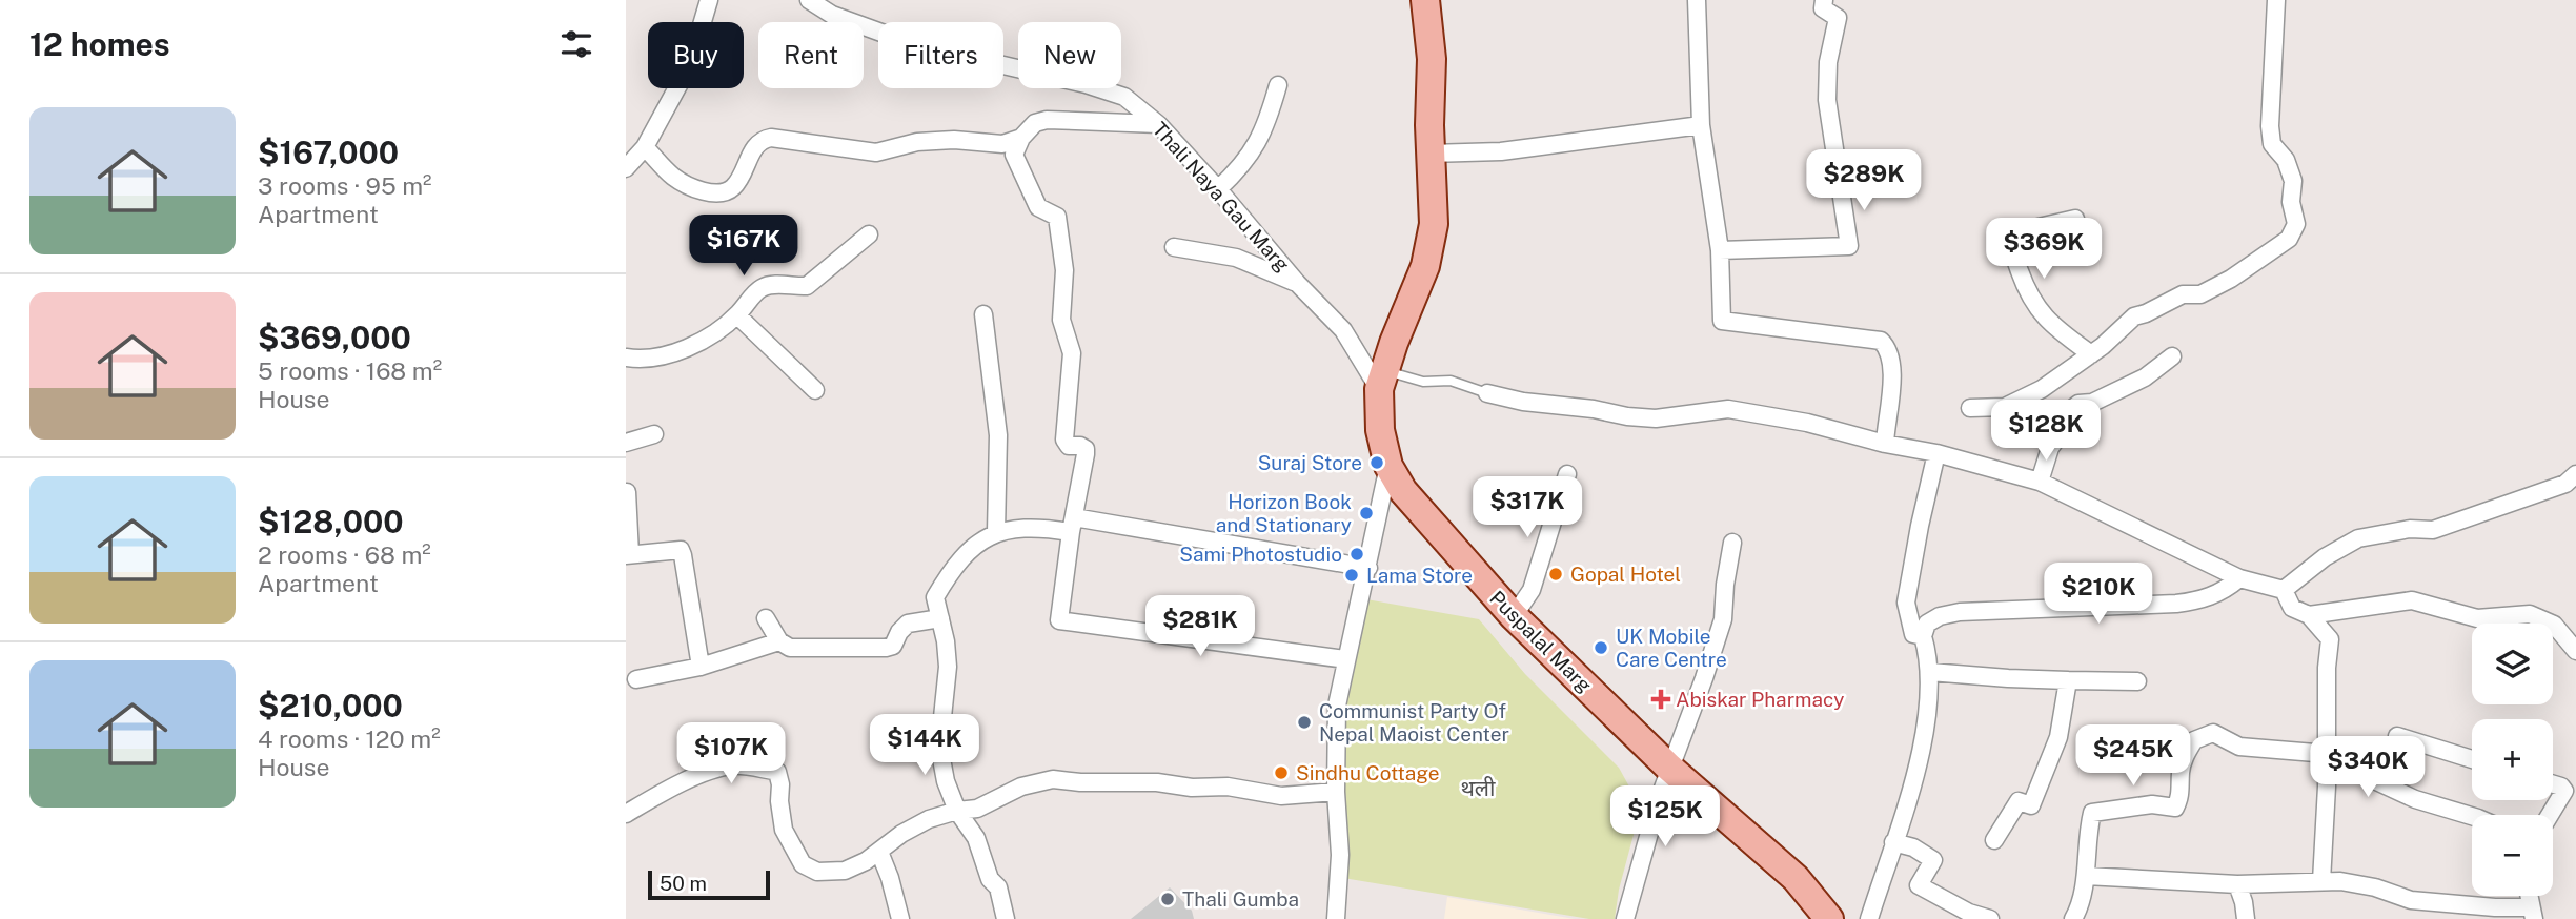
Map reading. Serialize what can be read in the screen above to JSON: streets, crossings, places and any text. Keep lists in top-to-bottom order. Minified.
{"streets":{"main road":["Puspalal Marg"],"street":["Thali Naya Gau Marg"]},"crossings":[["Thali Naya Gau Marg","Puspalal Marg"]],"districts":["थली"],"places":{"other":["Suraj Store","Horizon Book and Stationary","Sami Photostudio","Gopal Hotel","Lama Store","UK Mobile Care Centre","Communist Party Of Nepal Maoist Center","Sindhu Cottage","Thali Gumba"],"health":["Abiskar Pharmacy"]},"scale_bar":"50 m","page":{"heading":"12 homes","chip":["Buy","Rent","Filters","New"],"list":[{"name":"$167,000","note":"3 rooms · 95 m² · Apartment"},{"name":"$369,000","note":"5 rooms · 168 m² · House"},{"name":"$128,000","note":"2 rooms · 68 m² · Apartment"},{"name":"$210,000","note":"4 rooms · 120 m² · House"}],"price":["$289K","$167K","$369K","$128K","$317K","$210K","$281K","$144K","$107K","$245K","$340K","$125K"],"map_buttons":["+","−"],"scale":"50 m"}}
